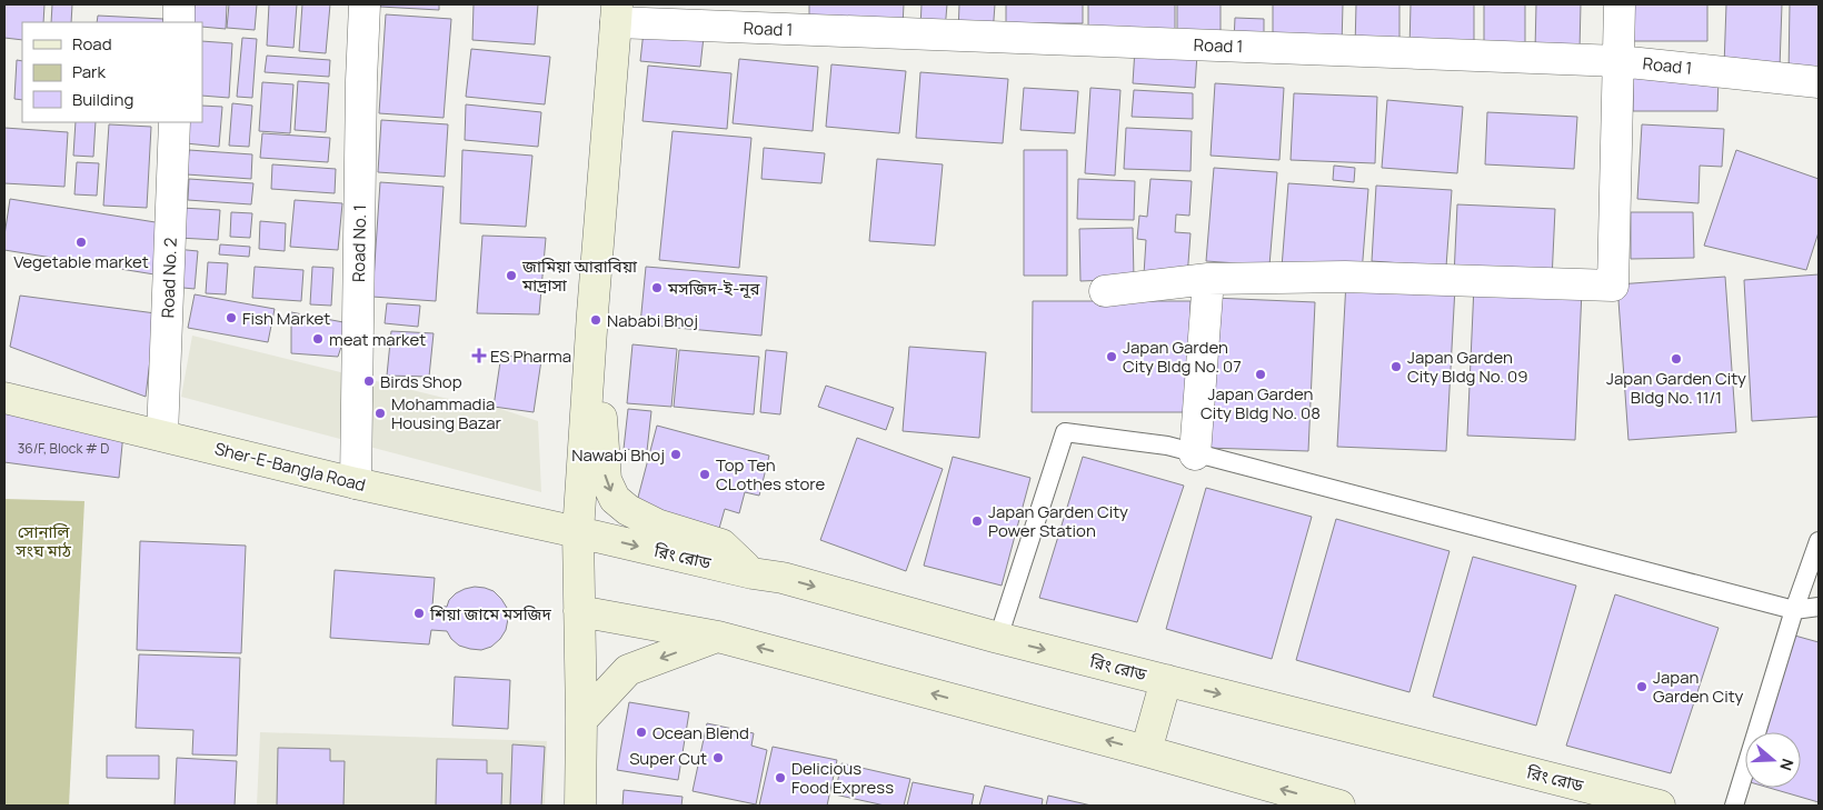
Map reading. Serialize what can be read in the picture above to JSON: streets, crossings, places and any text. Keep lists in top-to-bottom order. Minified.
{"streets":{"main road":["Sher-E-Bangla Road","রিং রোড"],"street":["Road 1","Road No. 1","Road No. 2"]},"crossings":[["Road No. 1","Sher-E-Bangla Road"],["Road No. 2","Sher-E-Bangla Road"],["Sher-E-Bangla Road","রিং রোড"]],"parks":["সোনালি সংঘ মাঠ"],"places":{"other":["Vegetable market","জামিয়া আরাবিয়া মাদ্রাসা","মসজিদ-ই-নূর","Fish Market","Nababi Bhoj","meat market","Japan Garden City Bldg No. 07","Japan Garden City Bldg No. 11/1","Japan Garden City Bldg No. 09","Japan Garden City Bldg No. 08","Birds Shop","Mohammadia Housing Bazar","Nawabi Bhoj","Top Ten CLothes store","Japan Garden City Power Station","শিয়া জামে মসজিদ","Japan Garden City","Ocean Blend","Super Cut","Delicious Food Express"],"health":["ES Pharma"]},"house_numbers":["36/F, Block # D"],"legend":["Road","Park","Building"],"north":"right"}
